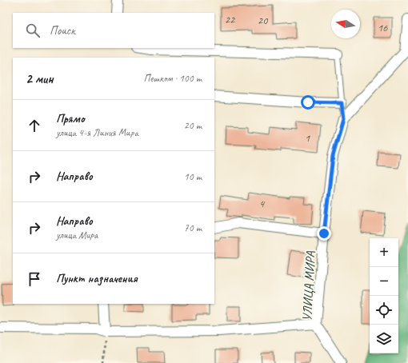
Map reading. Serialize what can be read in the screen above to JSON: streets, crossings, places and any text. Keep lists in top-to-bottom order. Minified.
{"streets":{"street":["УЛИЦА МИРА"]},"house_numbers":["22","20","16","1","4"],"north":"left","page":{"search":"Поиск","heading":["2 мин","Пешком · 100 m"],"list":[["Прямо","улица 4-я Линия Мира","20 m"],["Направо","10 m"],["Направо","улица Мира","70 m"],"Пункт назначения"],"map_buttons":["+","−"]}}
